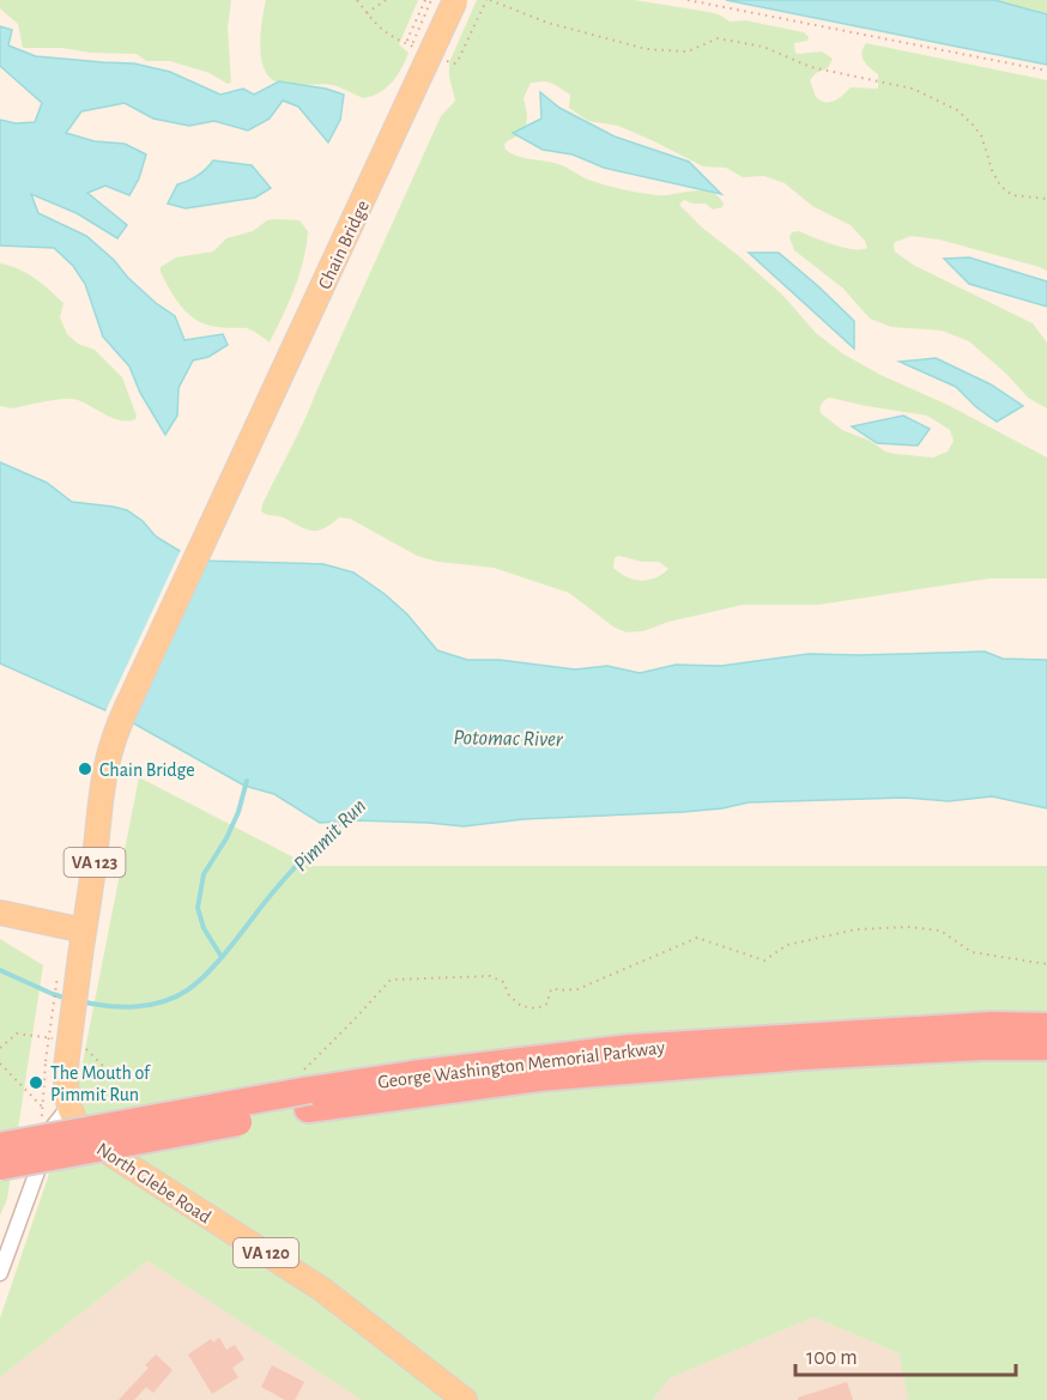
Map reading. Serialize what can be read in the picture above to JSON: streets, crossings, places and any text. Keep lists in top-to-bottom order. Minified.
{"streets":{"highway":["George Washington Memorial Parkway"],"main road":["Chain Bridge","VA 123","North Glebe Road","VA 120"]},"water":["Potomac River","Pimmit Run"],"places":["Chain Bridge","The Mouth of Pimmit Run"],"scale_bar":"100 m"}
